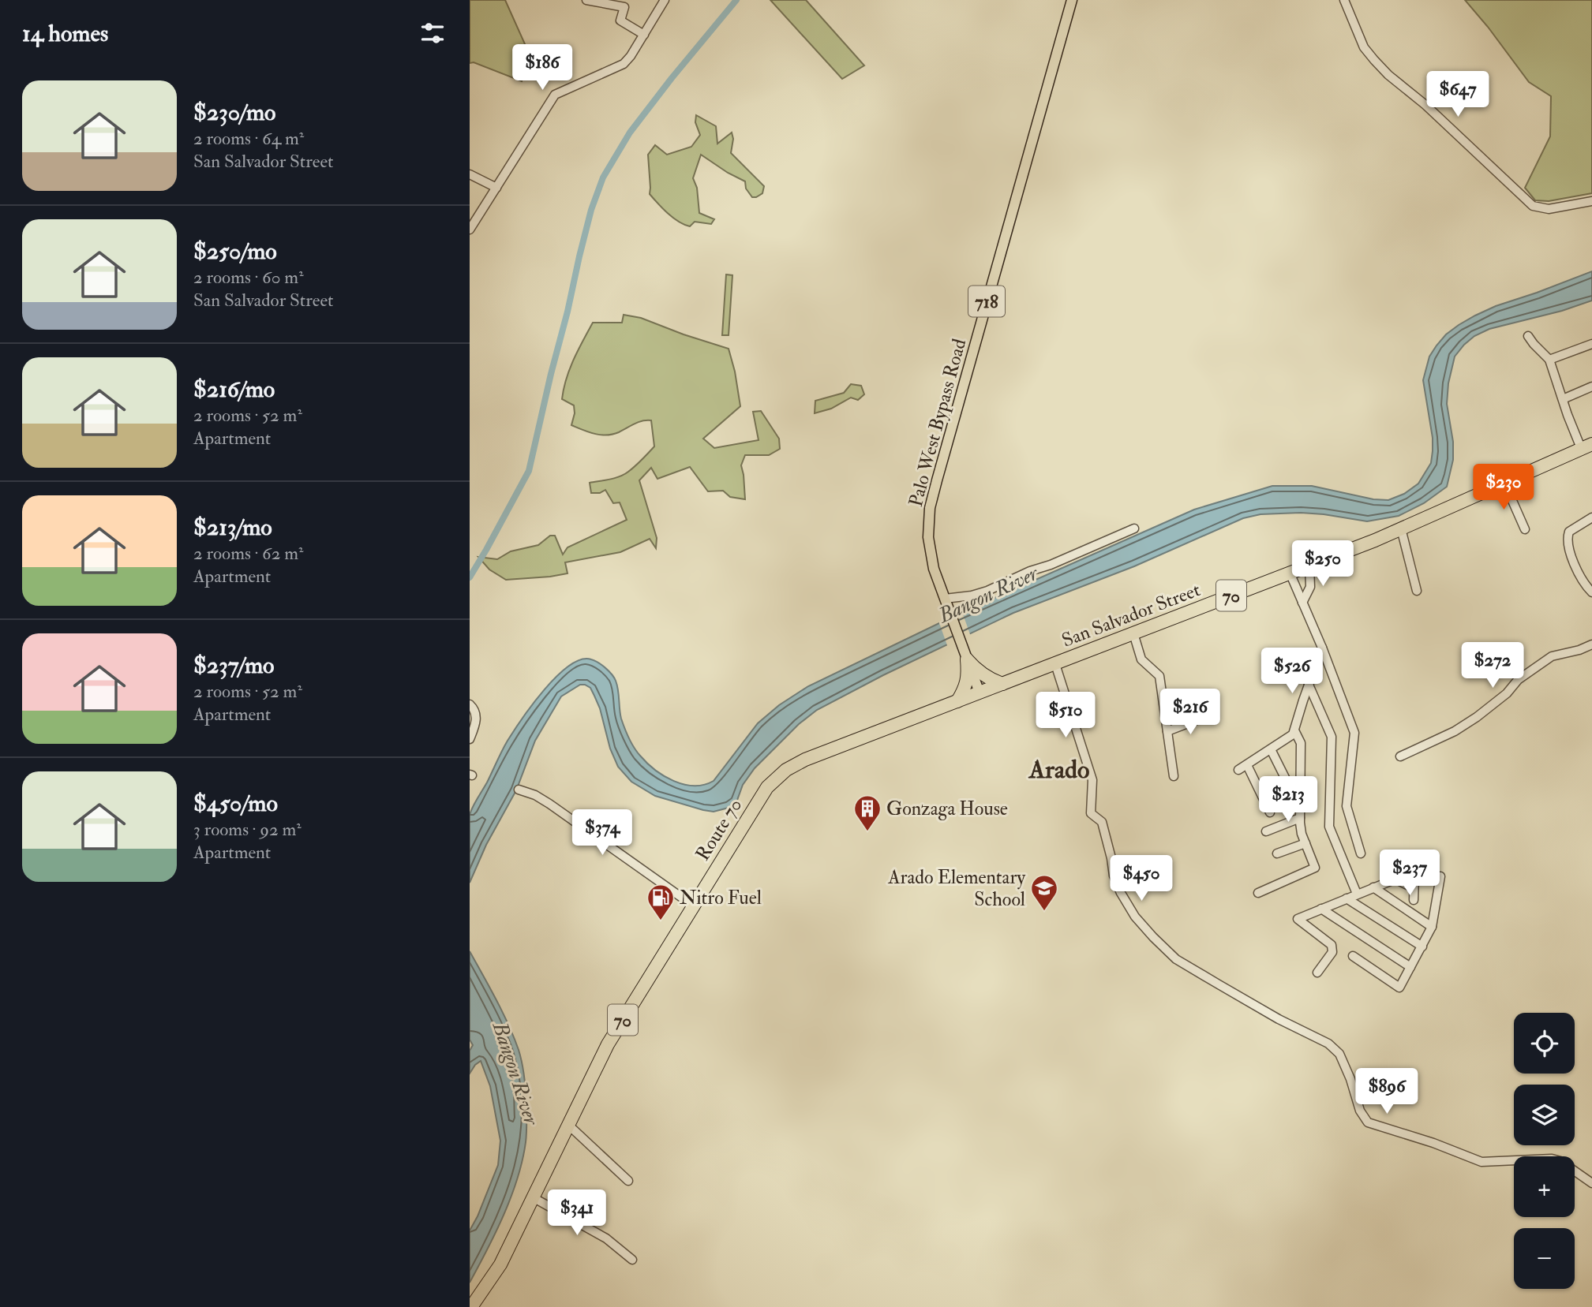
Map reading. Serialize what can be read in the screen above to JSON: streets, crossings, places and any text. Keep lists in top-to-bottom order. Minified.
{"streets":{"highway":["70","San Salvador Street","Route 70"],"main road":["718","Palo West Bypass Road"]},"crossings":[["Palo West Bypass Road","San Salvador Street"],["San Salvador Street","Route 70"]],"districts":["Arado"],"water":["Bangon River"],"places":{"building":["Gonzaga House"],"school or university":["Arado Elementary School"],"fuel station":["Nitro Fuel"]},"page":{"heading":"14 homes","price":["$186","$647","$230","$250","$272","$526","$216","$510","$213","$374","$237","$450","$896","$341"],"list":[{"name":"$230/mo","note":"2 rooms · 64 m² · San Salvador Street"},{"name":"$250/mo","note":"2 rooms · 60 m² · San Salvador Street"},{"name":"$216/mo","note":"2 rooms · 52 m² · Apartment"},{"name":"$213/mo","note":"2 rooms · 62 m² · Apartment"},{"name":"$237/mo","note":"2 rooms · 52 m² · Apartment"},{"name":"$450/mo","note":"3 rooms · 92 m² · Apartment"}],"map_buttons":["+","−"]}}
